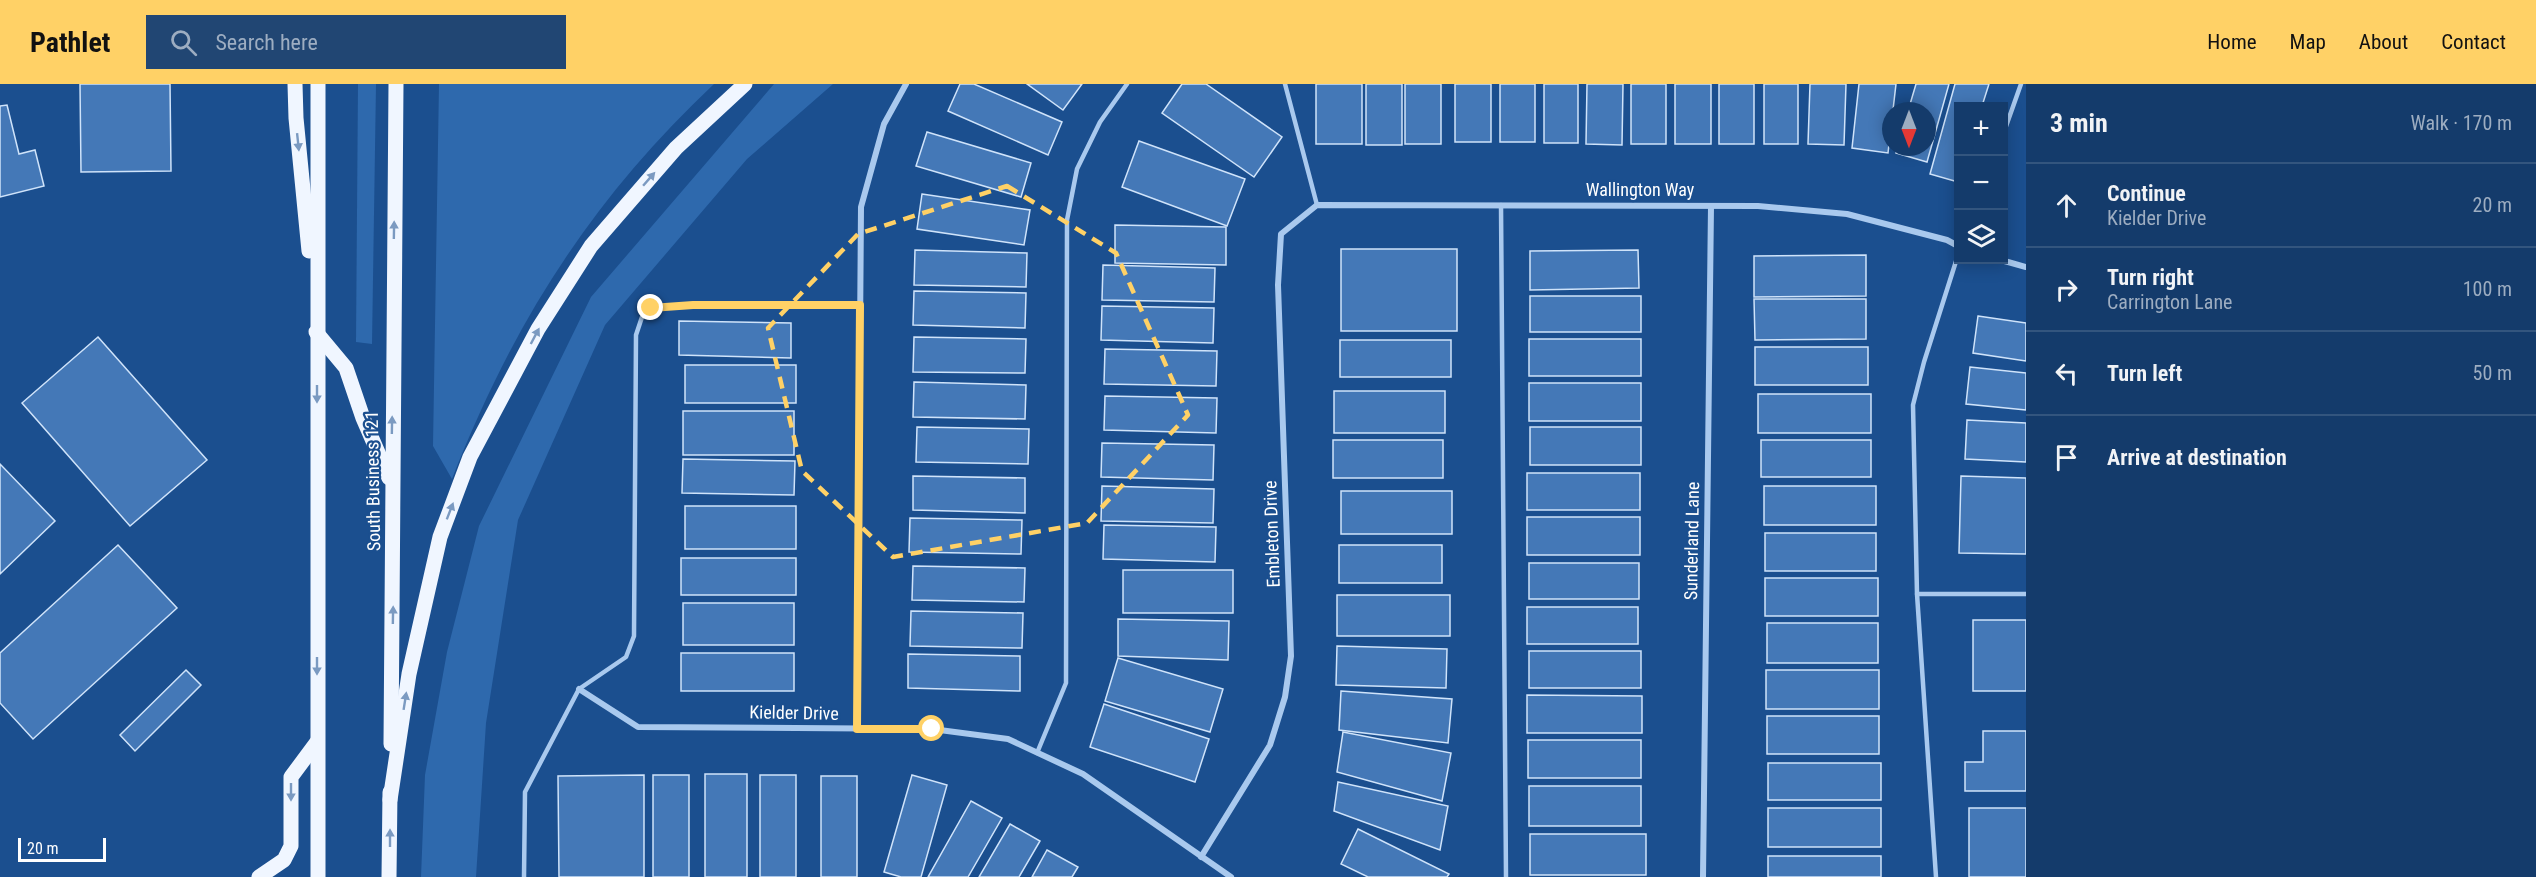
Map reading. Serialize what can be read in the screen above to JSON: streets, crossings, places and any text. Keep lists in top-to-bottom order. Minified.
{"streets":{"main road":["South Business 121"],"street":["Wallington Way","Embleton Drive","Sunderland Lane","Kielder Drive"]},"crossings":[["Wallington Way","Embleton Drive"],["Wallington Way","Sunderland Lane"],["Embleton Drive","Kielder Drive"]],"scale_bar":"20 m","north":"bottom","page":{"header":"Pathlet","search":"Search here","nav":["Home","Map","About","Contact"],"heading":["3 min","Walk · 170 m"],"map_buttons":["+","−"],"list":[["Continue","Kielder Drive","20 m"],["Turn right","Carrington Lane","100 m"],["Turn left","50 m"],"Arrive at destination"],"scale":"20 m"}}
